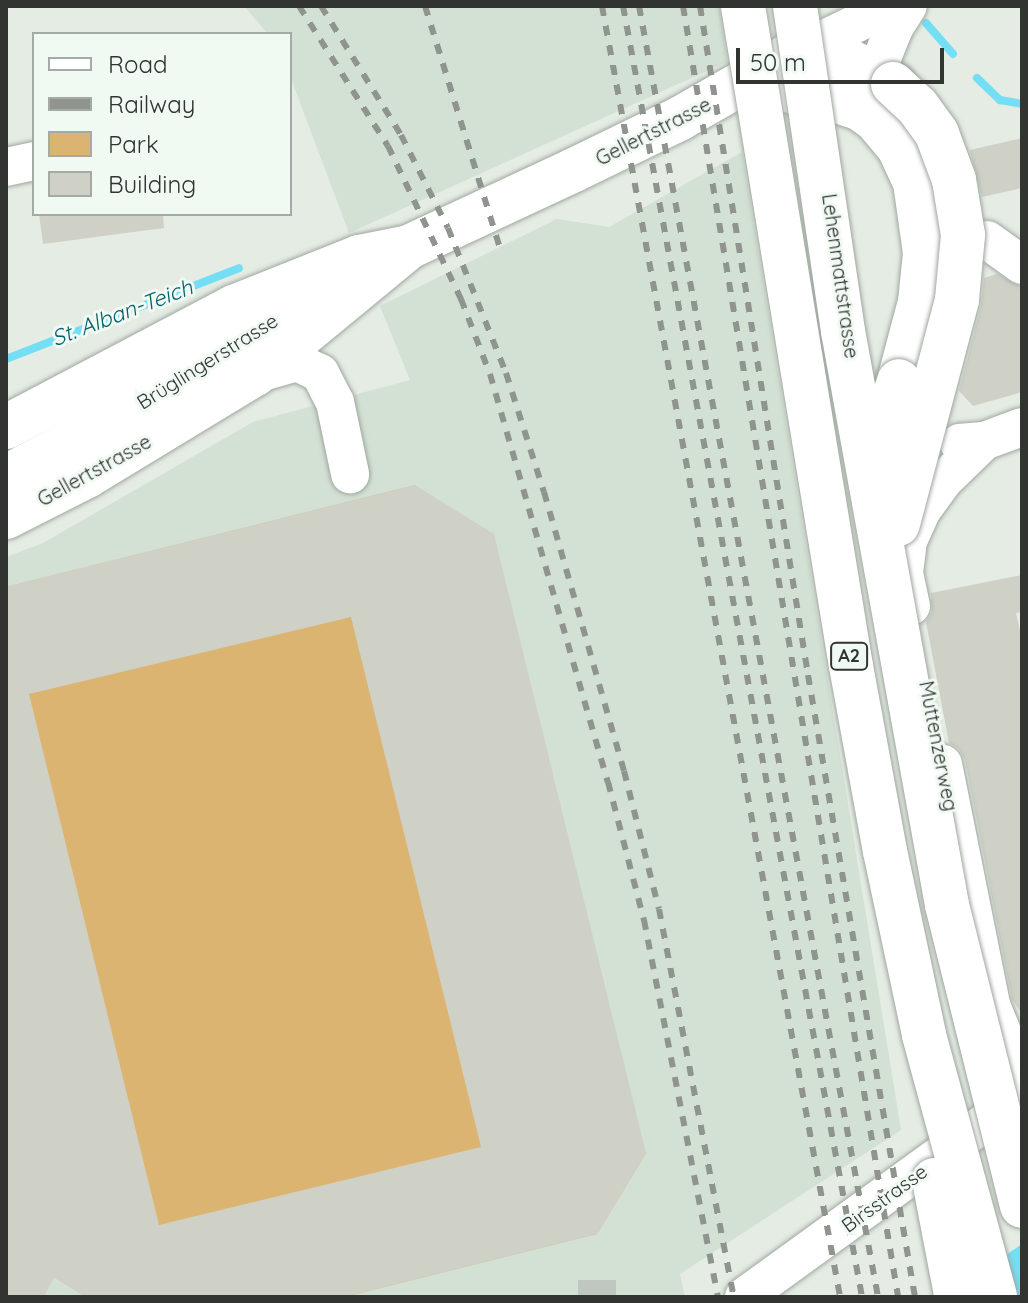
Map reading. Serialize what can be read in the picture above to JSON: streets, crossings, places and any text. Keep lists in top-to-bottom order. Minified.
{"streets":{"main road":["Gellertstrasse","Brüglingerstrasse","A2"],"street":["Lehenmattstrasse","Muttenzerweg","Birsstrasse"]},"crossings":[["Gellertstrasse","Lehenmattstrasse"],["Gellertstrasse","Brüglingerstrasse"],["Lehenmattstrasse","Muttenzerweg"]],"water":["St. Alban-Teich"],"legend":["Road","Railway","Park","Building"],"scale_bar":"50 m"}
